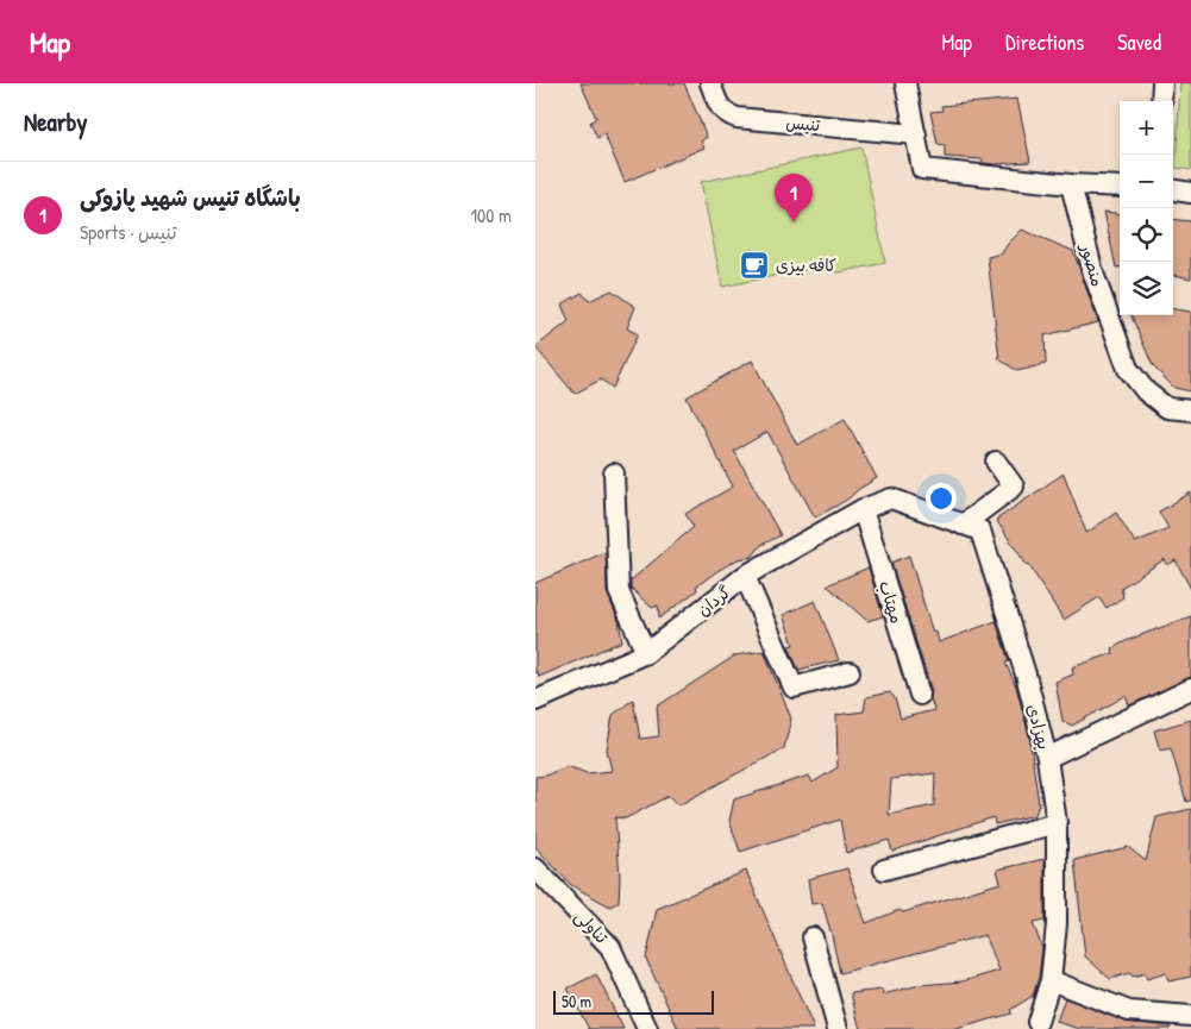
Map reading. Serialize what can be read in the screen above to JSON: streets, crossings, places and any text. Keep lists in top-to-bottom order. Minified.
{"streets":{"street":["تنیس","منصور","گردان","مهتاب","بهزادی","تناولی"]},"crossings":[["گردان","مهتاب"],["گردان","بهزادی"]],"places":{"cafe":["کافه بیزی"]},"scale_bar":"50 m","page":{"header":"Map","nav":["Map","Directions","Saved"],"heading":"Nearby","map_buttons":["+","−"],"list":[{"mark":"1","name":"باشگاه تنیس شهید پازوکی","note":"Sports · تنیس","value":"100 m"}],"pins":"1","scale":"50 m"}}
